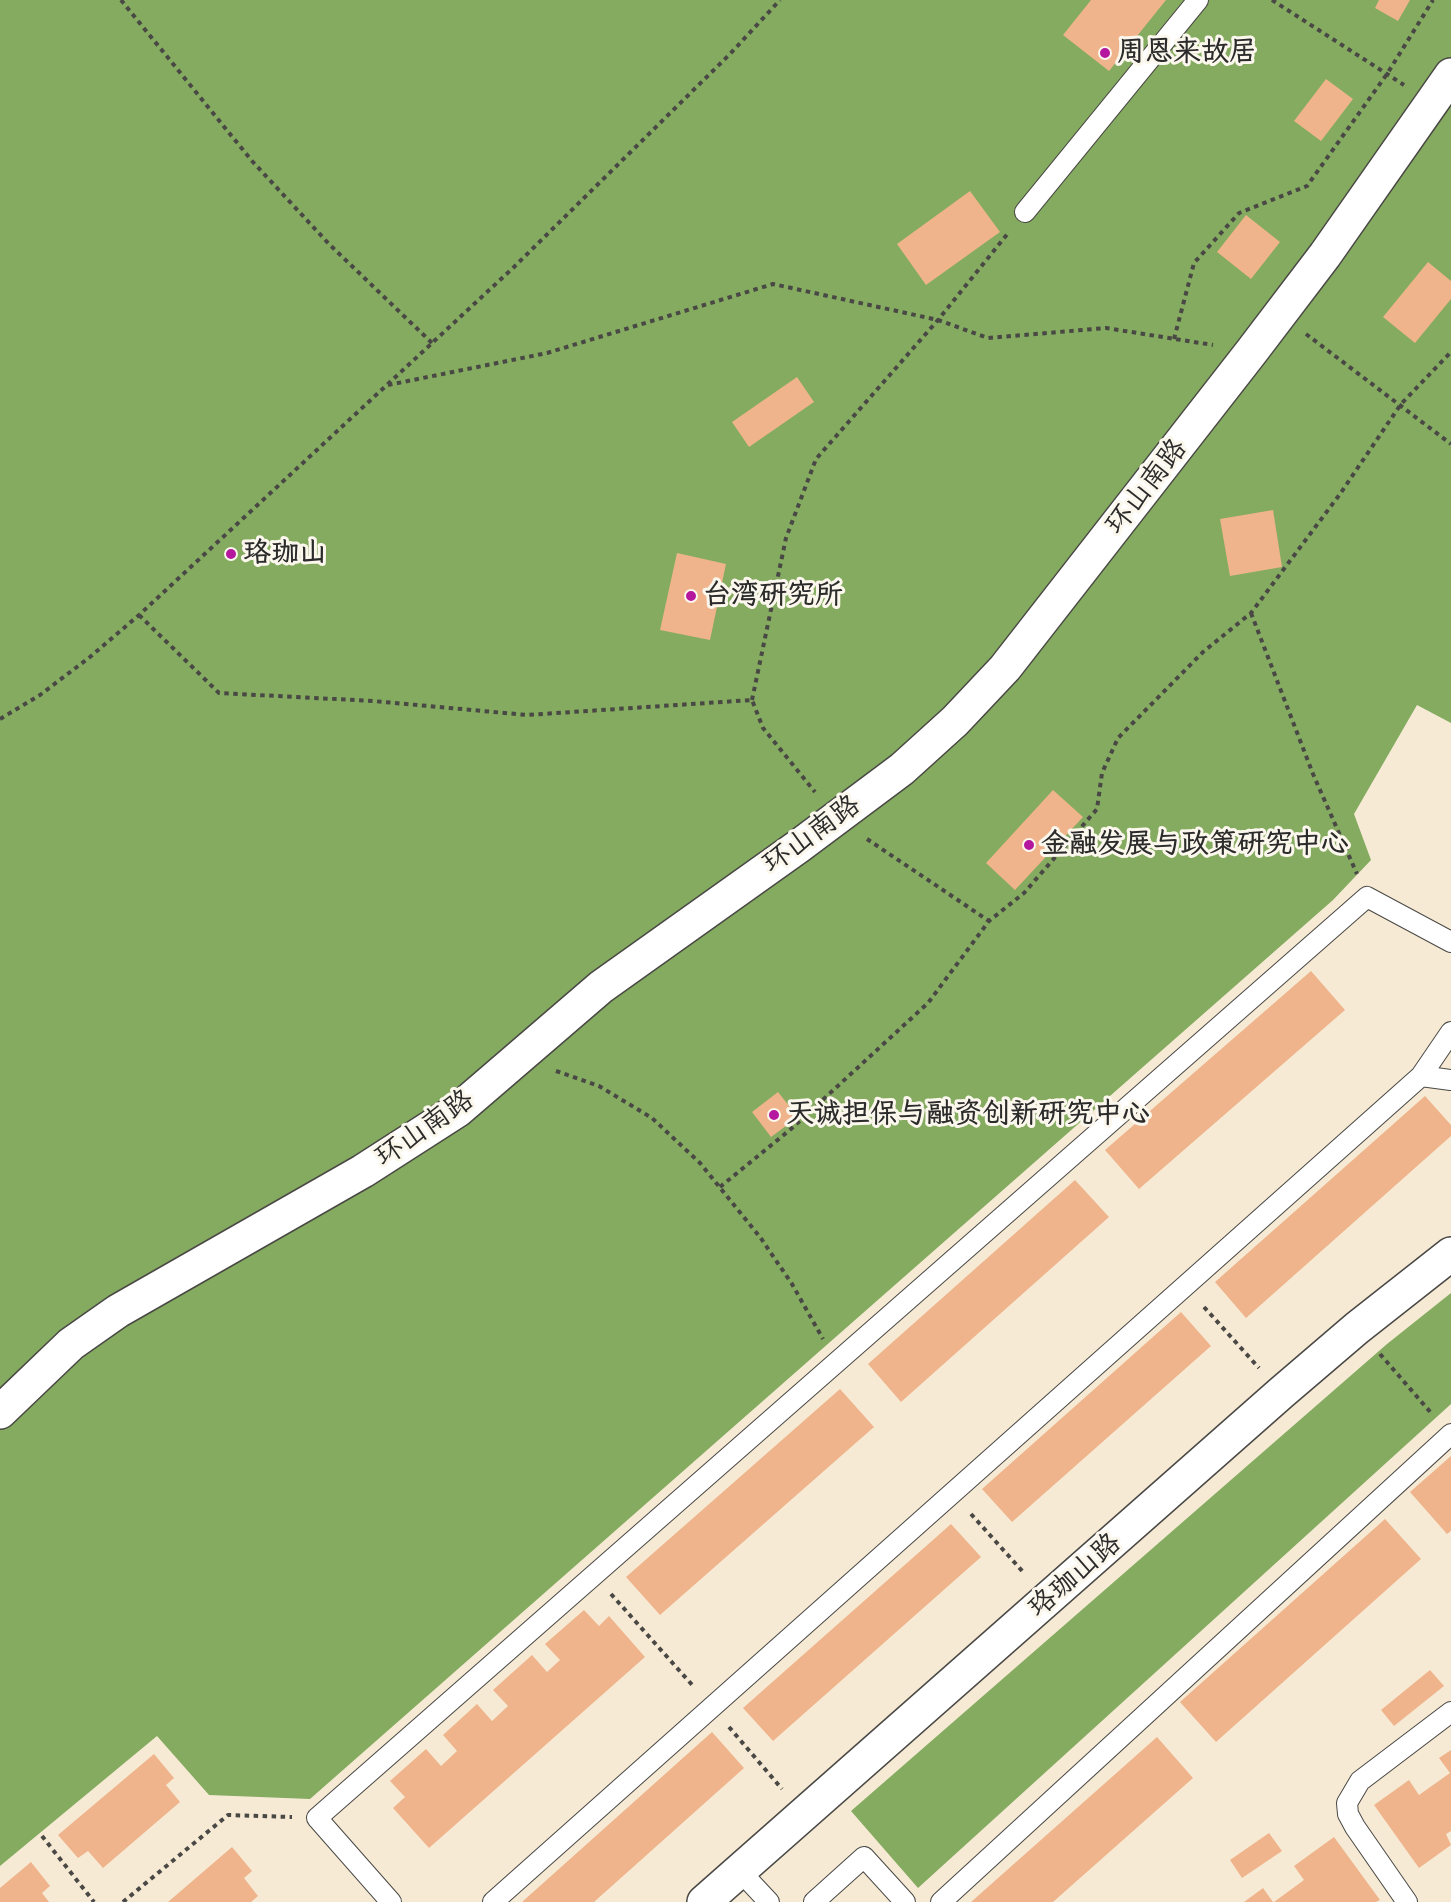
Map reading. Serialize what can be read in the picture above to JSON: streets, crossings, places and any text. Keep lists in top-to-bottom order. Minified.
{"streets":{"street":["环山南路","珞珈山路"]},"places":["周恩来故居","珞珈山","台湾研究所","金融发展与政策研究中心","天诚担保与融资创新研究中心"]}
